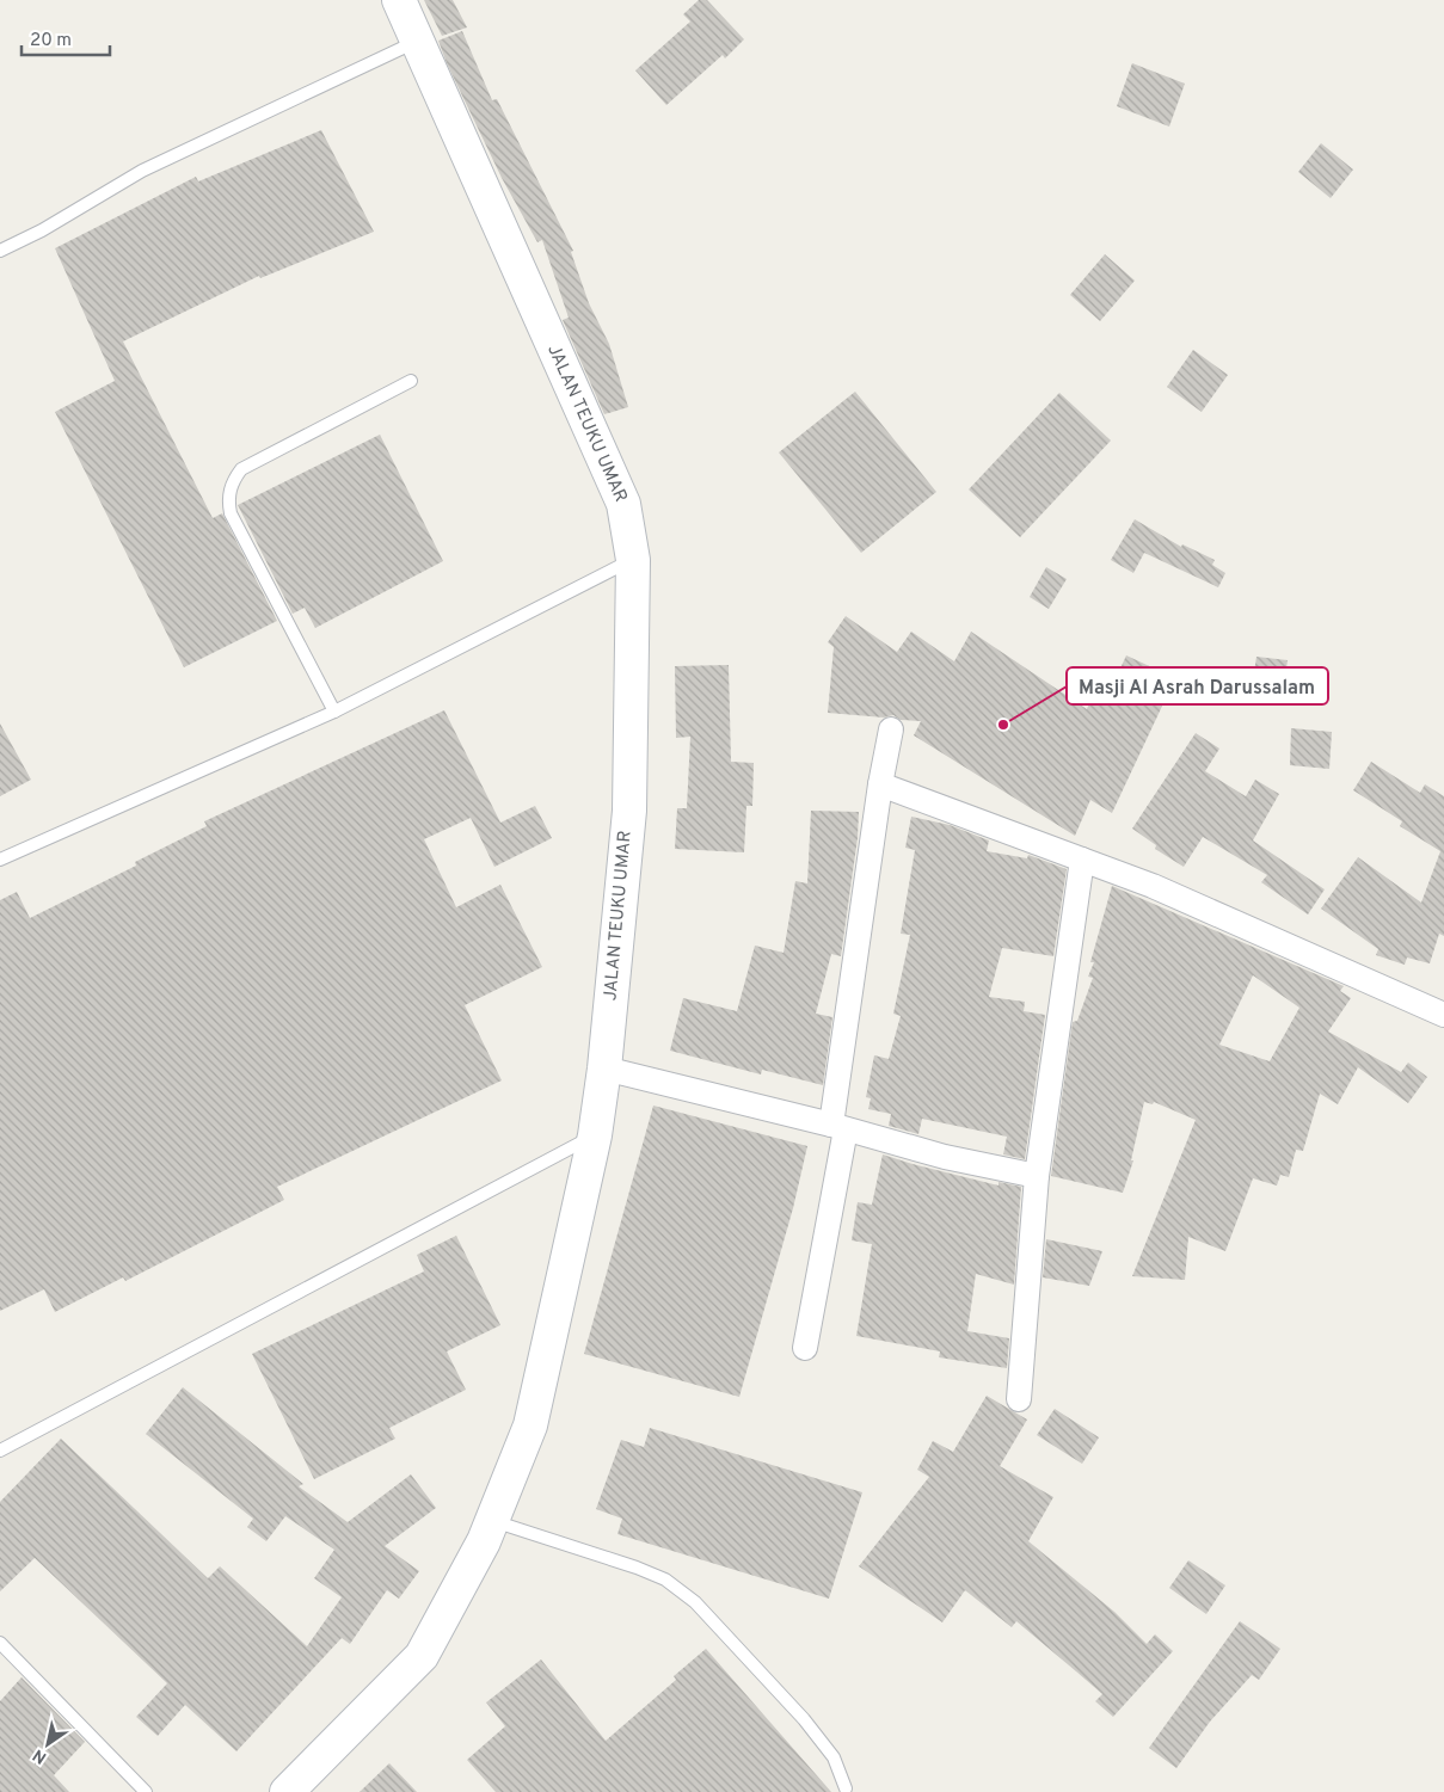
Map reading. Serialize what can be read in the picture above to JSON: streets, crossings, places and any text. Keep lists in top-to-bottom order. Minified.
{"streets":{"main road":["JALAN TEUKU UMAR"]},"places":["Masji Al Asrah Darussalam"],"scale_bar":"20 m","north":"bottom left"}
